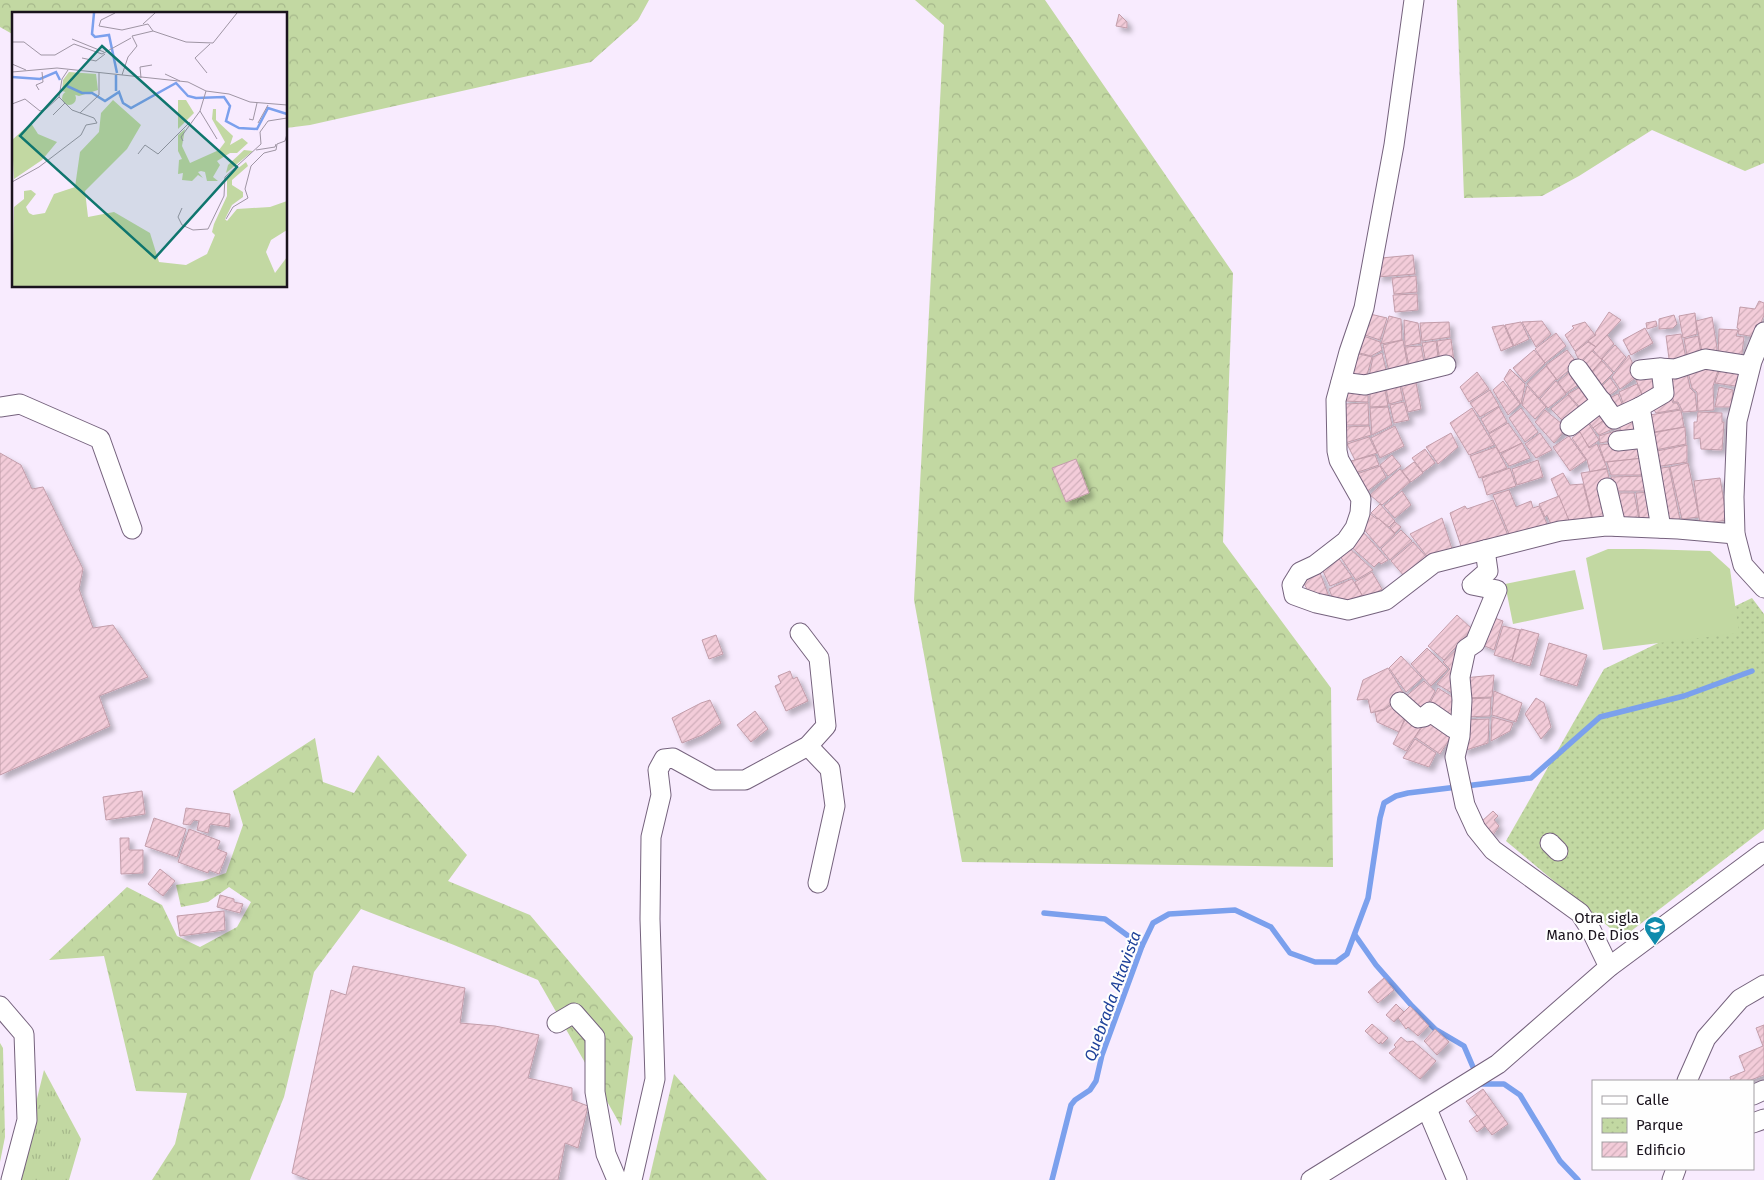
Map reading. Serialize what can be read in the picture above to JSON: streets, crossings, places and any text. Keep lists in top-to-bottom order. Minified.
{"water":["Quebrada Altavista"],"places":{"school or university":["Otra sigla Mano De Dios"]},"legend":["Calle","Parque","Edificio"]}
